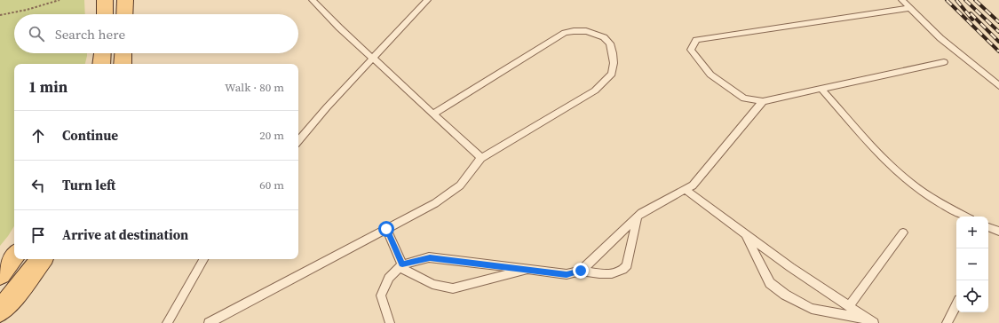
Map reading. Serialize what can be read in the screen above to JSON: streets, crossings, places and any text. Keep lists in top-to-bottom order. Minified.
{"page":{"search":"Search here","heading":["1 min","Walk · 80 m"],"list":[["Continue","20 m"],["Turn left","60 m"],"Arrive at destination"],"map_buttons":["+","−"]}}
